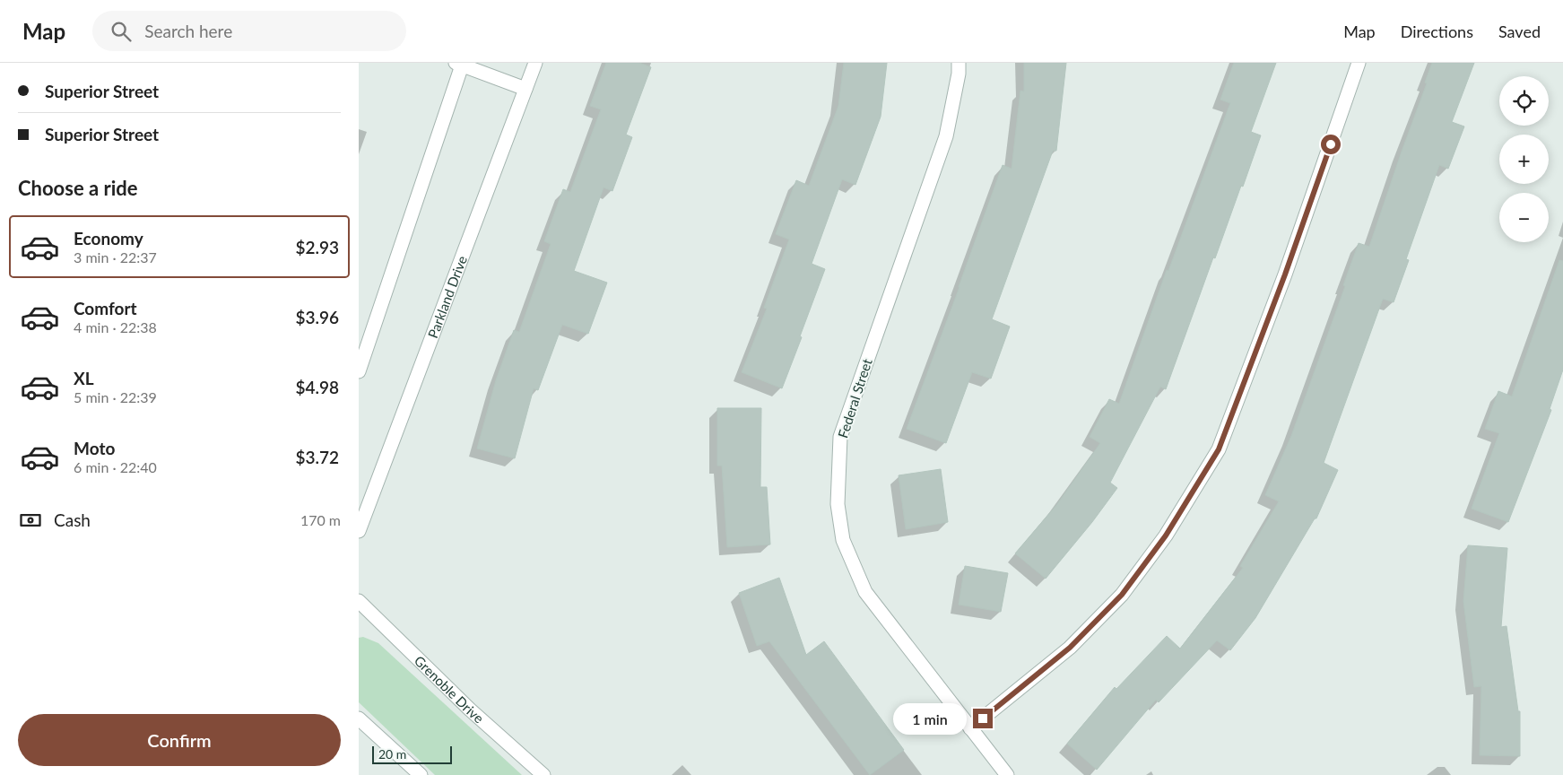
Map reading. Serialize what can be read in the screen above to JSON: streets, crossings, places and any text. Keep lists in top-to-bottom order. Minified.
{"streets":{"street":["Parkland Drive","Federal Street","Grenoble Drive"]},"scale_bar":"20 m","page":{"header":"Map","search":"Search here","nav":["Map","Directions","Saved"],"banner":["Superior Street","Superior Street"],"map_buttons":["+","−"],"heading":"Choose a ride","list":[{"name":"Economy","note":"3 min · 22:37","value":"$2.93"},{"name":"Comfort","note":"4 min · 22:38","value":"$3.96"},{"name":"XL","note":"5 min · 22:39","value":"$4.98"},{"name":"Moto","note":"6 min · 22:40","value":"$3.72"}],"pay":["Cash","170 m"],"bubble":"1 min","buttons":"Confirm","scale":"20 m"}}
